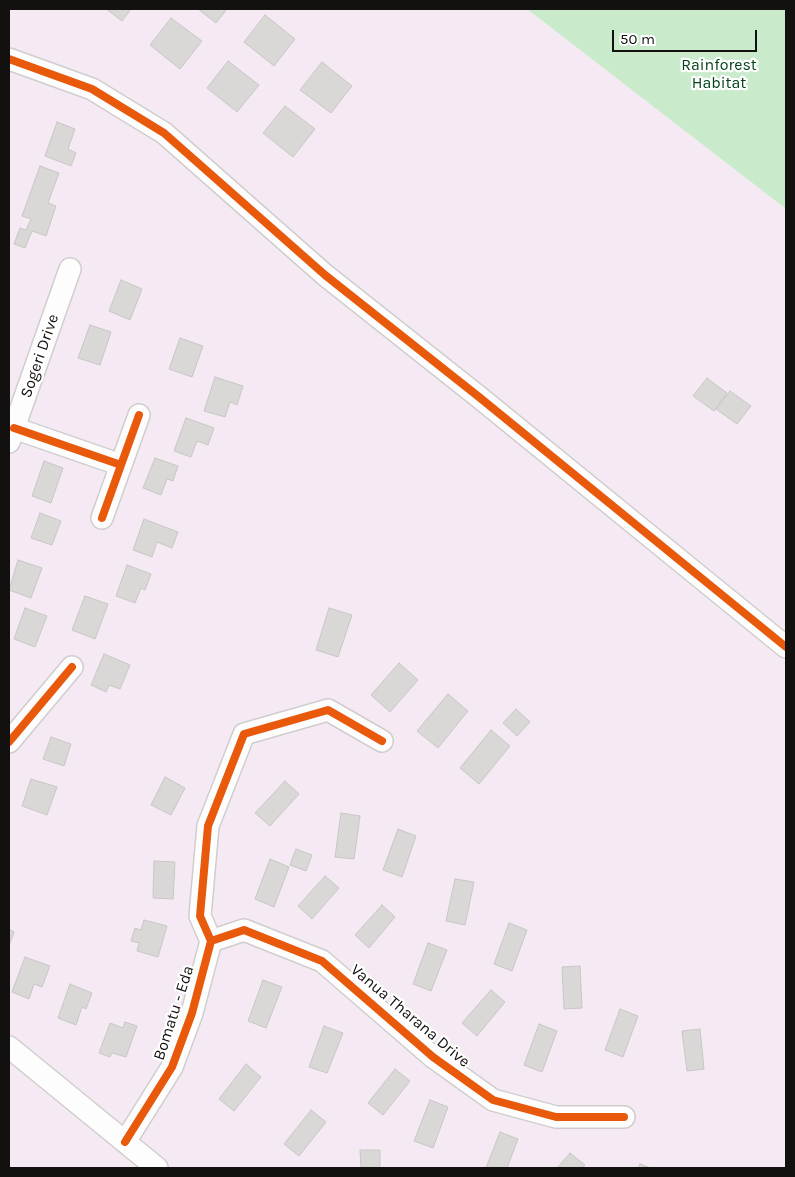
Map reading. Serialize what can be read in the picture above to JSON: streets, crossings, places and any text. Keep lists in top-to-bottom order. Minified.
{"streets":{"street":["Sogeri Drive","Bomatu - Eda","Vanua Tharana Drive"]},"crossings":[["Bomatu - Eda","Vanua Tharana Drive"]],"parks":["Rainforest Habitat"],"scale_bar":"50 m"}
